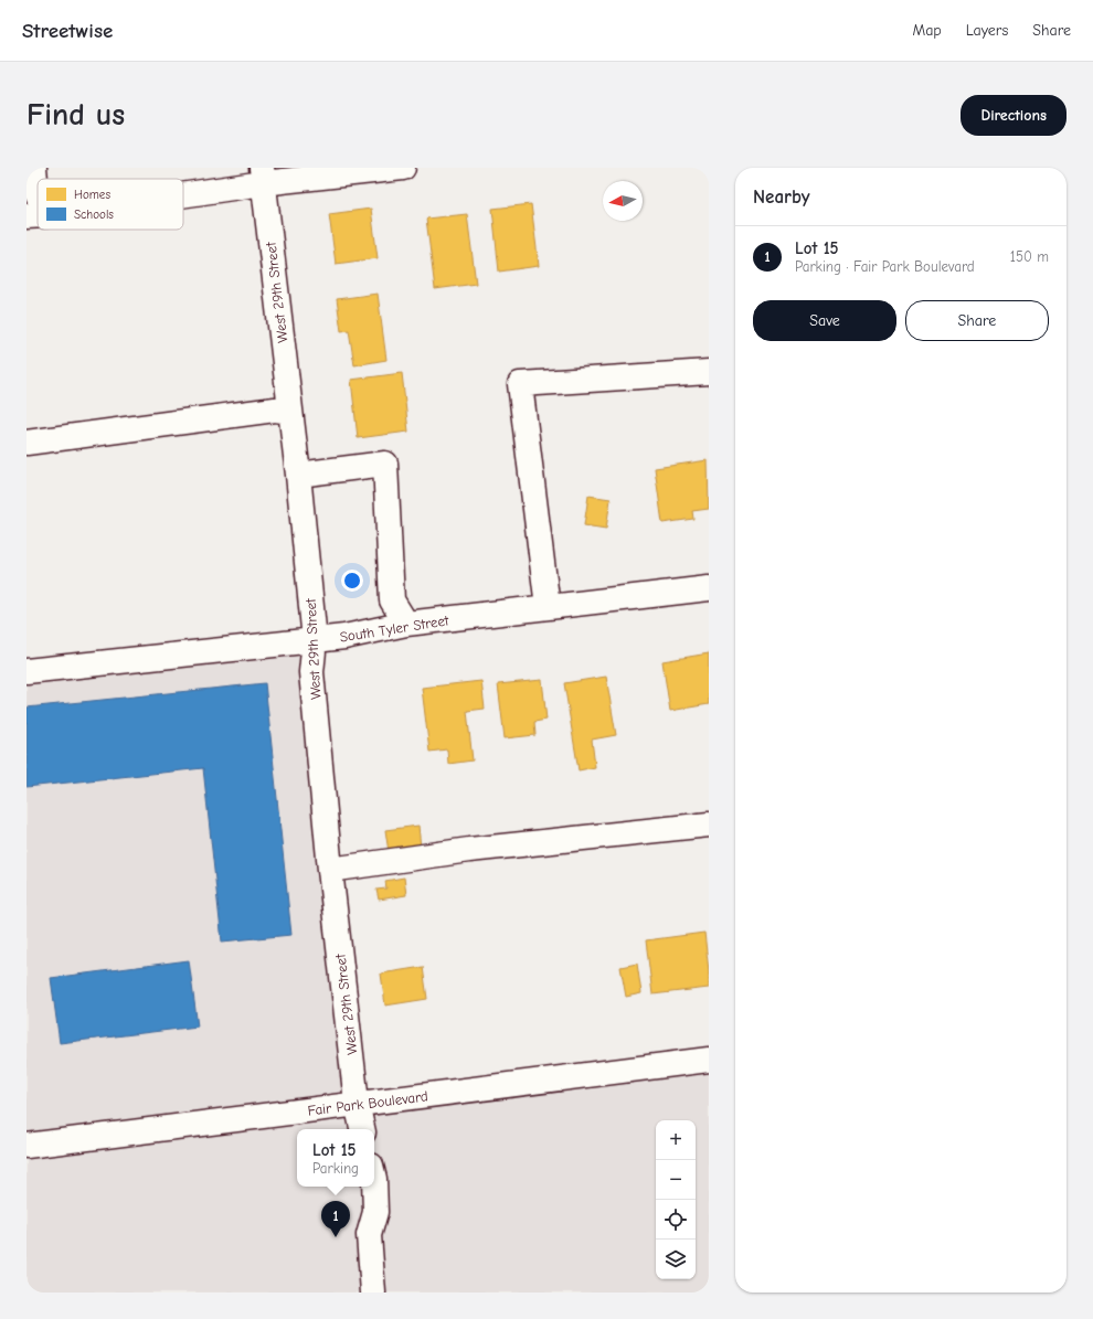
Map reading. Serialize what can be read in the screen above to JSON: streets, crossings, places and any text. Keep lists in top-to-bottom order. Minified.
{"streets":{"street":["West 29th Street","South Tyler Street","Fair Park Boulevard"]},"crossings":[["West 29th Street","South Tyler Street"],["West 29th Street","Fair Park Boulevard"]],"legend":["Homes","Schools"],"north":"left","page":{"header":"Streetwise","nav":["Map","Layers","Share"],"buttons":["Directions",["Save","Share"]],"title":"Find us","heading":"Nearby","list":[{"mark":"1","name":"Lot 15","note":"Parking · Fair Park Boulevard","value":"150 m"}],"map_buttons":["+","−"],"popup":["Lot 15","Parking"],"pins":"1"}}
